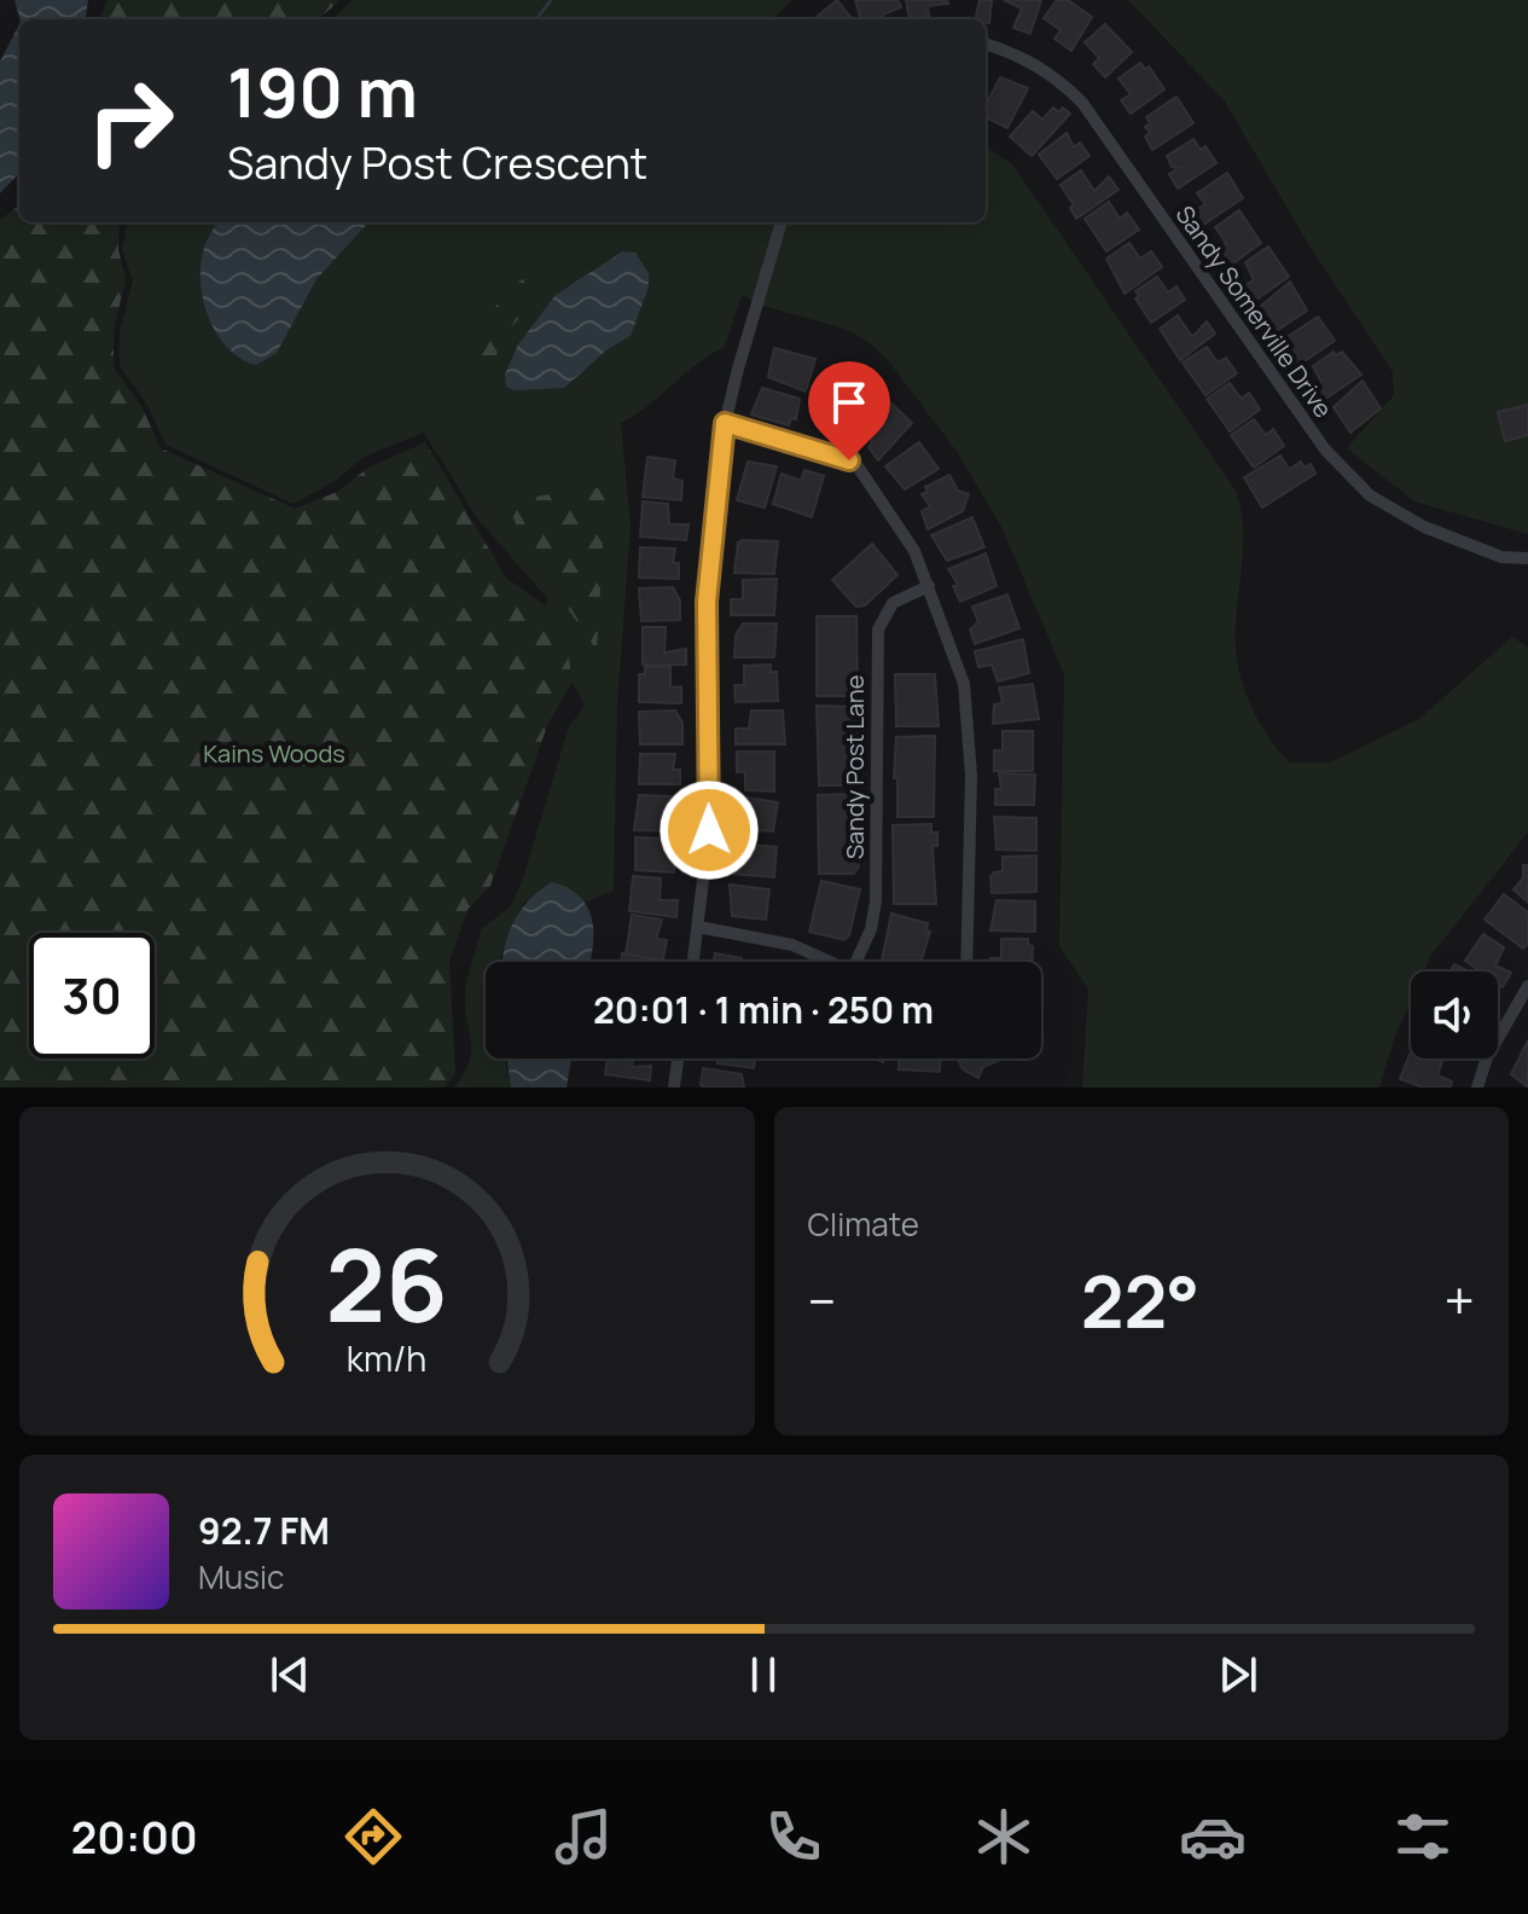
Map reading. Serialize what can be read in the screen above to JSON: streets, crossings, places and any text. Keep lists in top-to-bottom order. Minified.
{"streets":{"street":["Sandy Somerville Drive","Sandy Post Lane"]},"parks":["Kains Woods"],"page":{"turn":["190 m","Sandy Post Crescent"],"limit":"30","trip":"20:01 · 1 min · 250 m","tile":"Climate","heat":["−","22°","+"],"song":["92.7 FM","Music"],"tabs":"20:00","gauge":["26","km/h"]}}
